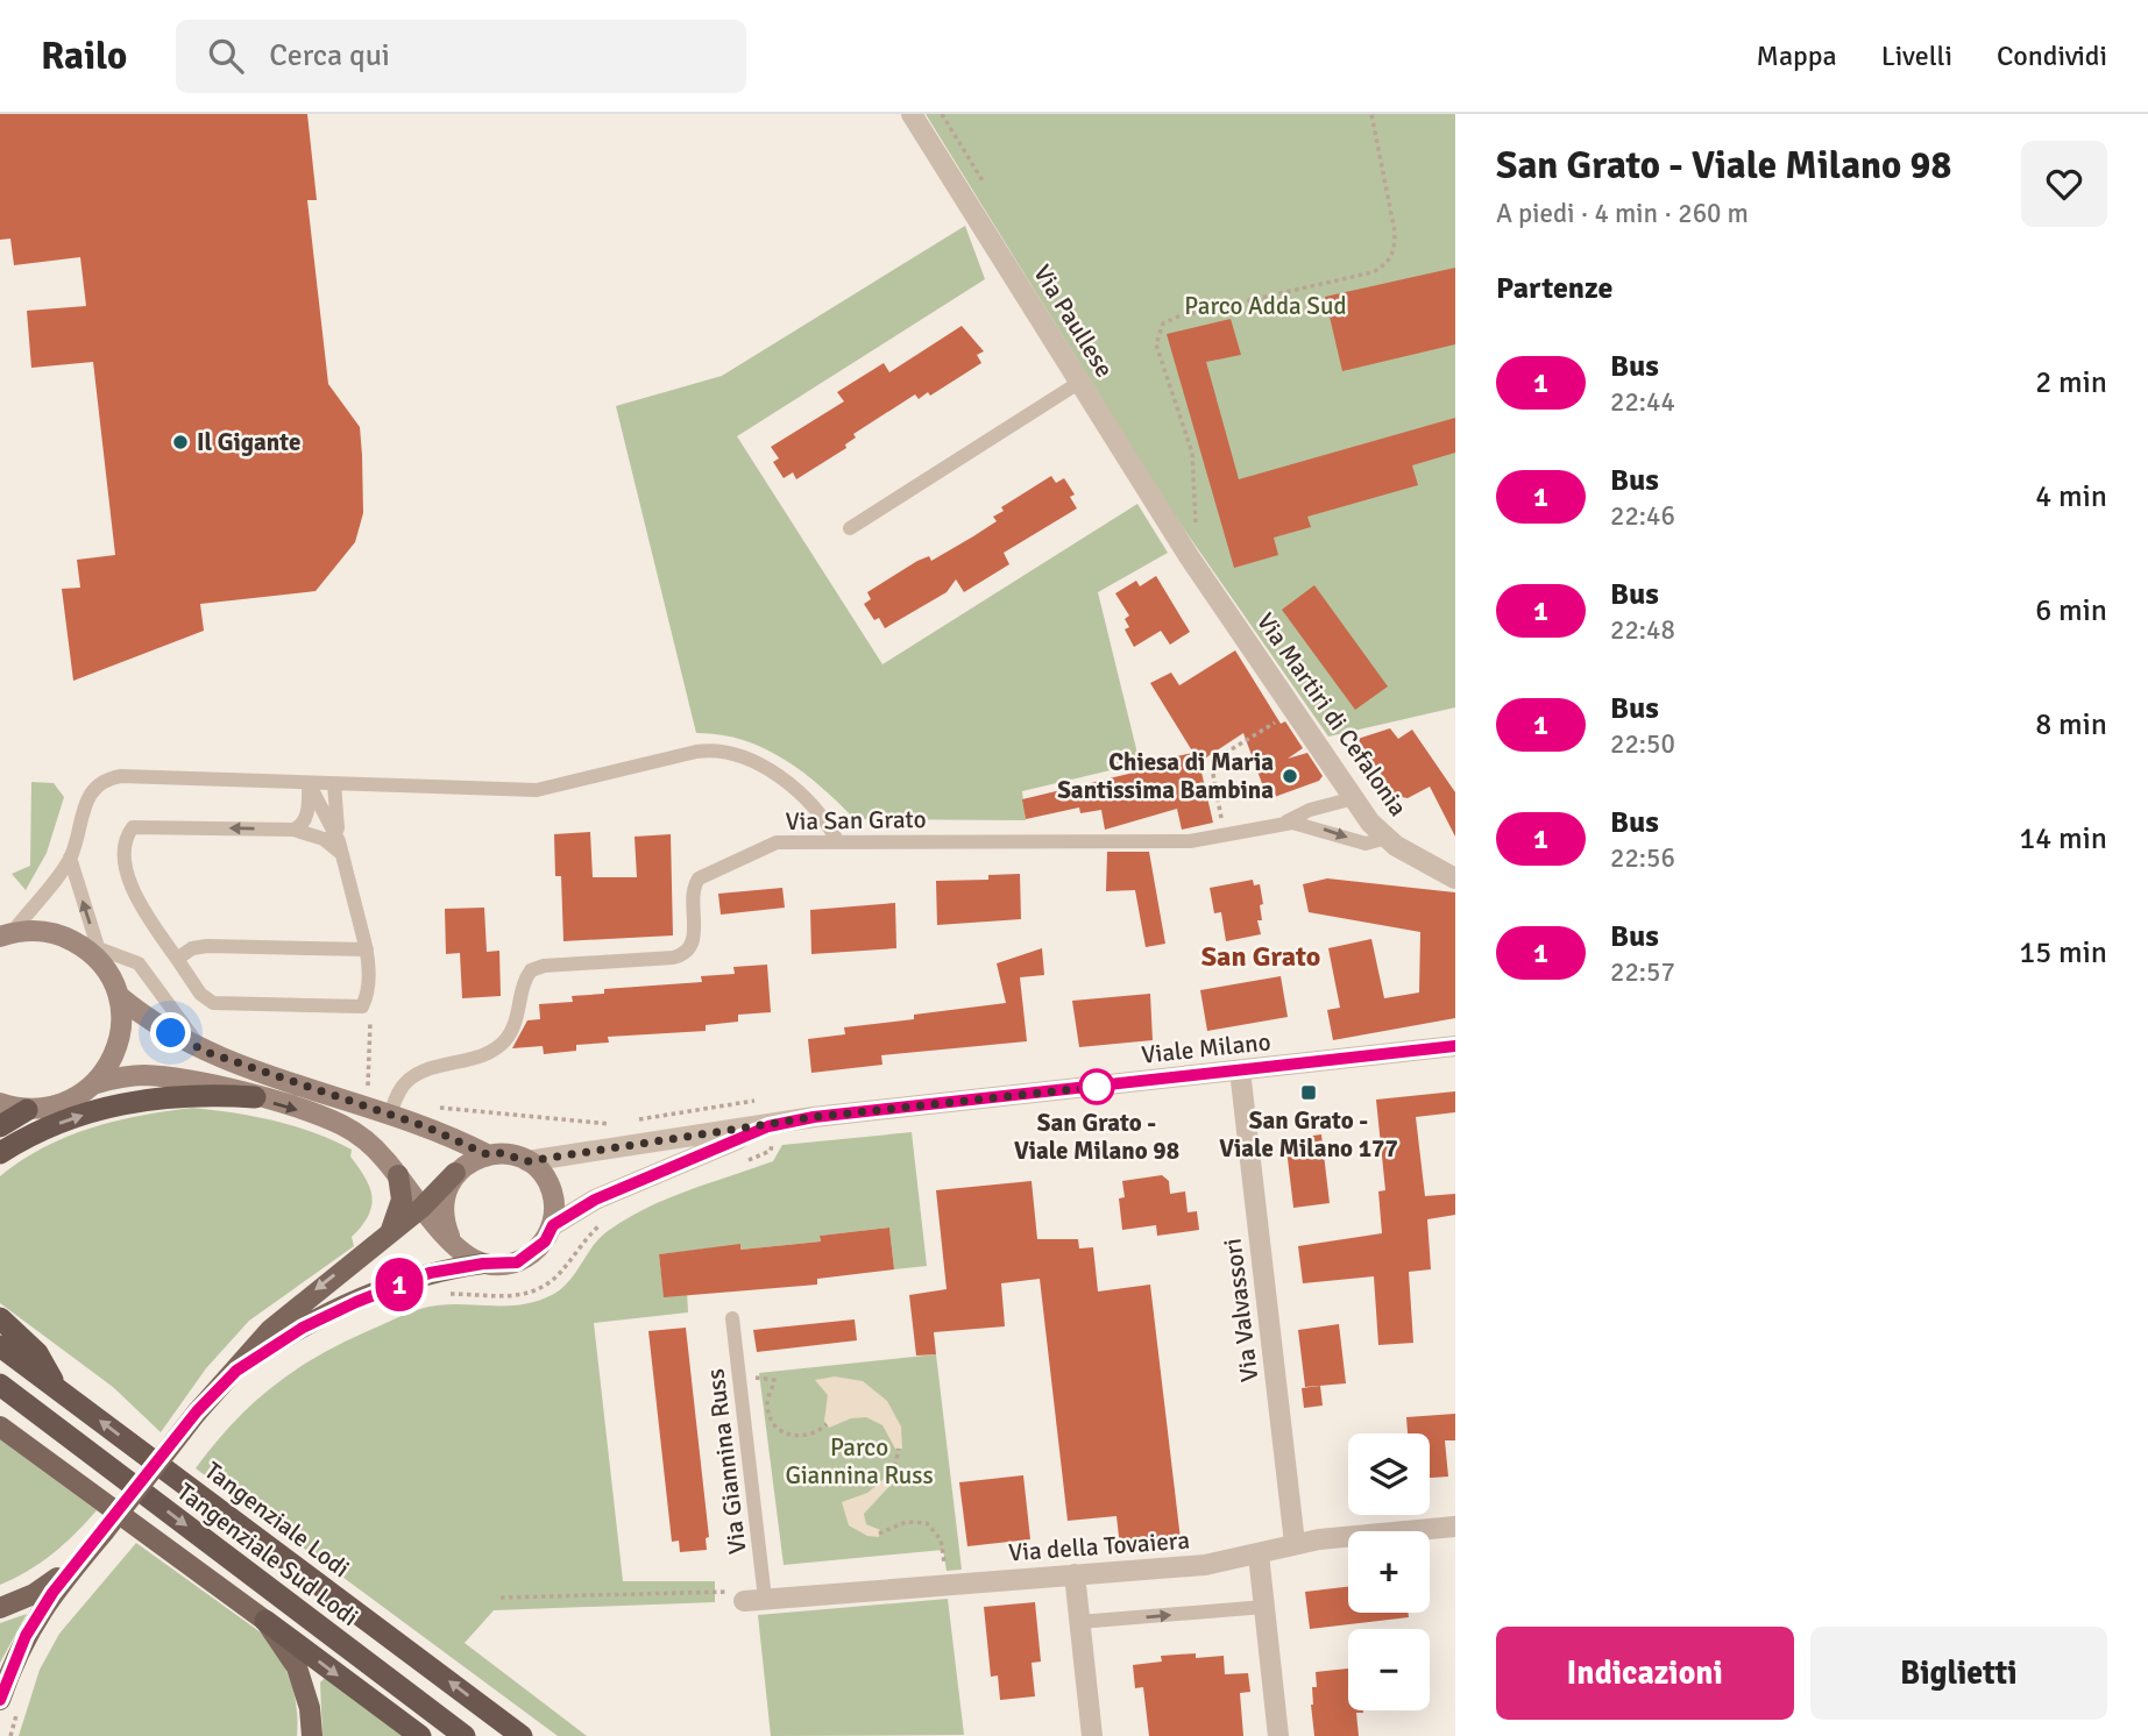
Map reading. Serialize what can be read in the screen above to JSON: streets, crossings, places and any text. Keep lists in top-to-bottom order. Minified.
{"streets":{"highway":["Tangenziale Lodi","Tangenziale Sud Lodi"],"street":["Via Paullese","Via Martiri di Cefalonia","Viale Milano","Via Valvassori","Via della Tovaiera"],"lane":["Via San Grato","Via Giannina Russ"]},"crossings":[["Via Paullese","Via Martiri di Cefalonia"],["Via Martiri di Cefalonia","Via San Grato"],["Viale Milano","Via Valvassori"],["Via Valvassori","Via della Tovaiera"],["Via Giannina Russ","Via della Tovaiera"]],"districts":["San Grato"],"parks":["Parco Adda Sud","Parco Giannina Russ"],"places":{"other":["Il Gigante","Chiesa di Maria Santissima Bambina","San Grato - Viale Milano 98"],"transit":["San Grato - Viale Milano 177"]},"lines":["bus line 1"],"page":{"header":"Railo","search":"Cerca qui","nav":["Mappa","Livelli","Condividi"],"on_map":"1","heading":[["San Grato - Viale Milano 98","A piedi · 4 min · 260 m"],"Partenze"],"list":[{"mark":"1","name":"Bus","note":"22:44","value":"2 min"},{"mark":"1","name":"Bus","note":"22:46","value":"4 min"},{"mark":"1","name":"Bus","note":"22:48","value":"6 min"},{"mark":"1","name":"Bus","note":"22:50","value":"8 min"},{"mark":"1","name":"Bus","note":"22:56","value":"14 min"},{"mark":"1","name":"Bus","note":"22:57","value":"15 min"}],"map_buttons":["+","−"],"buttons":["Indicazioni","Biglietti"]}}
